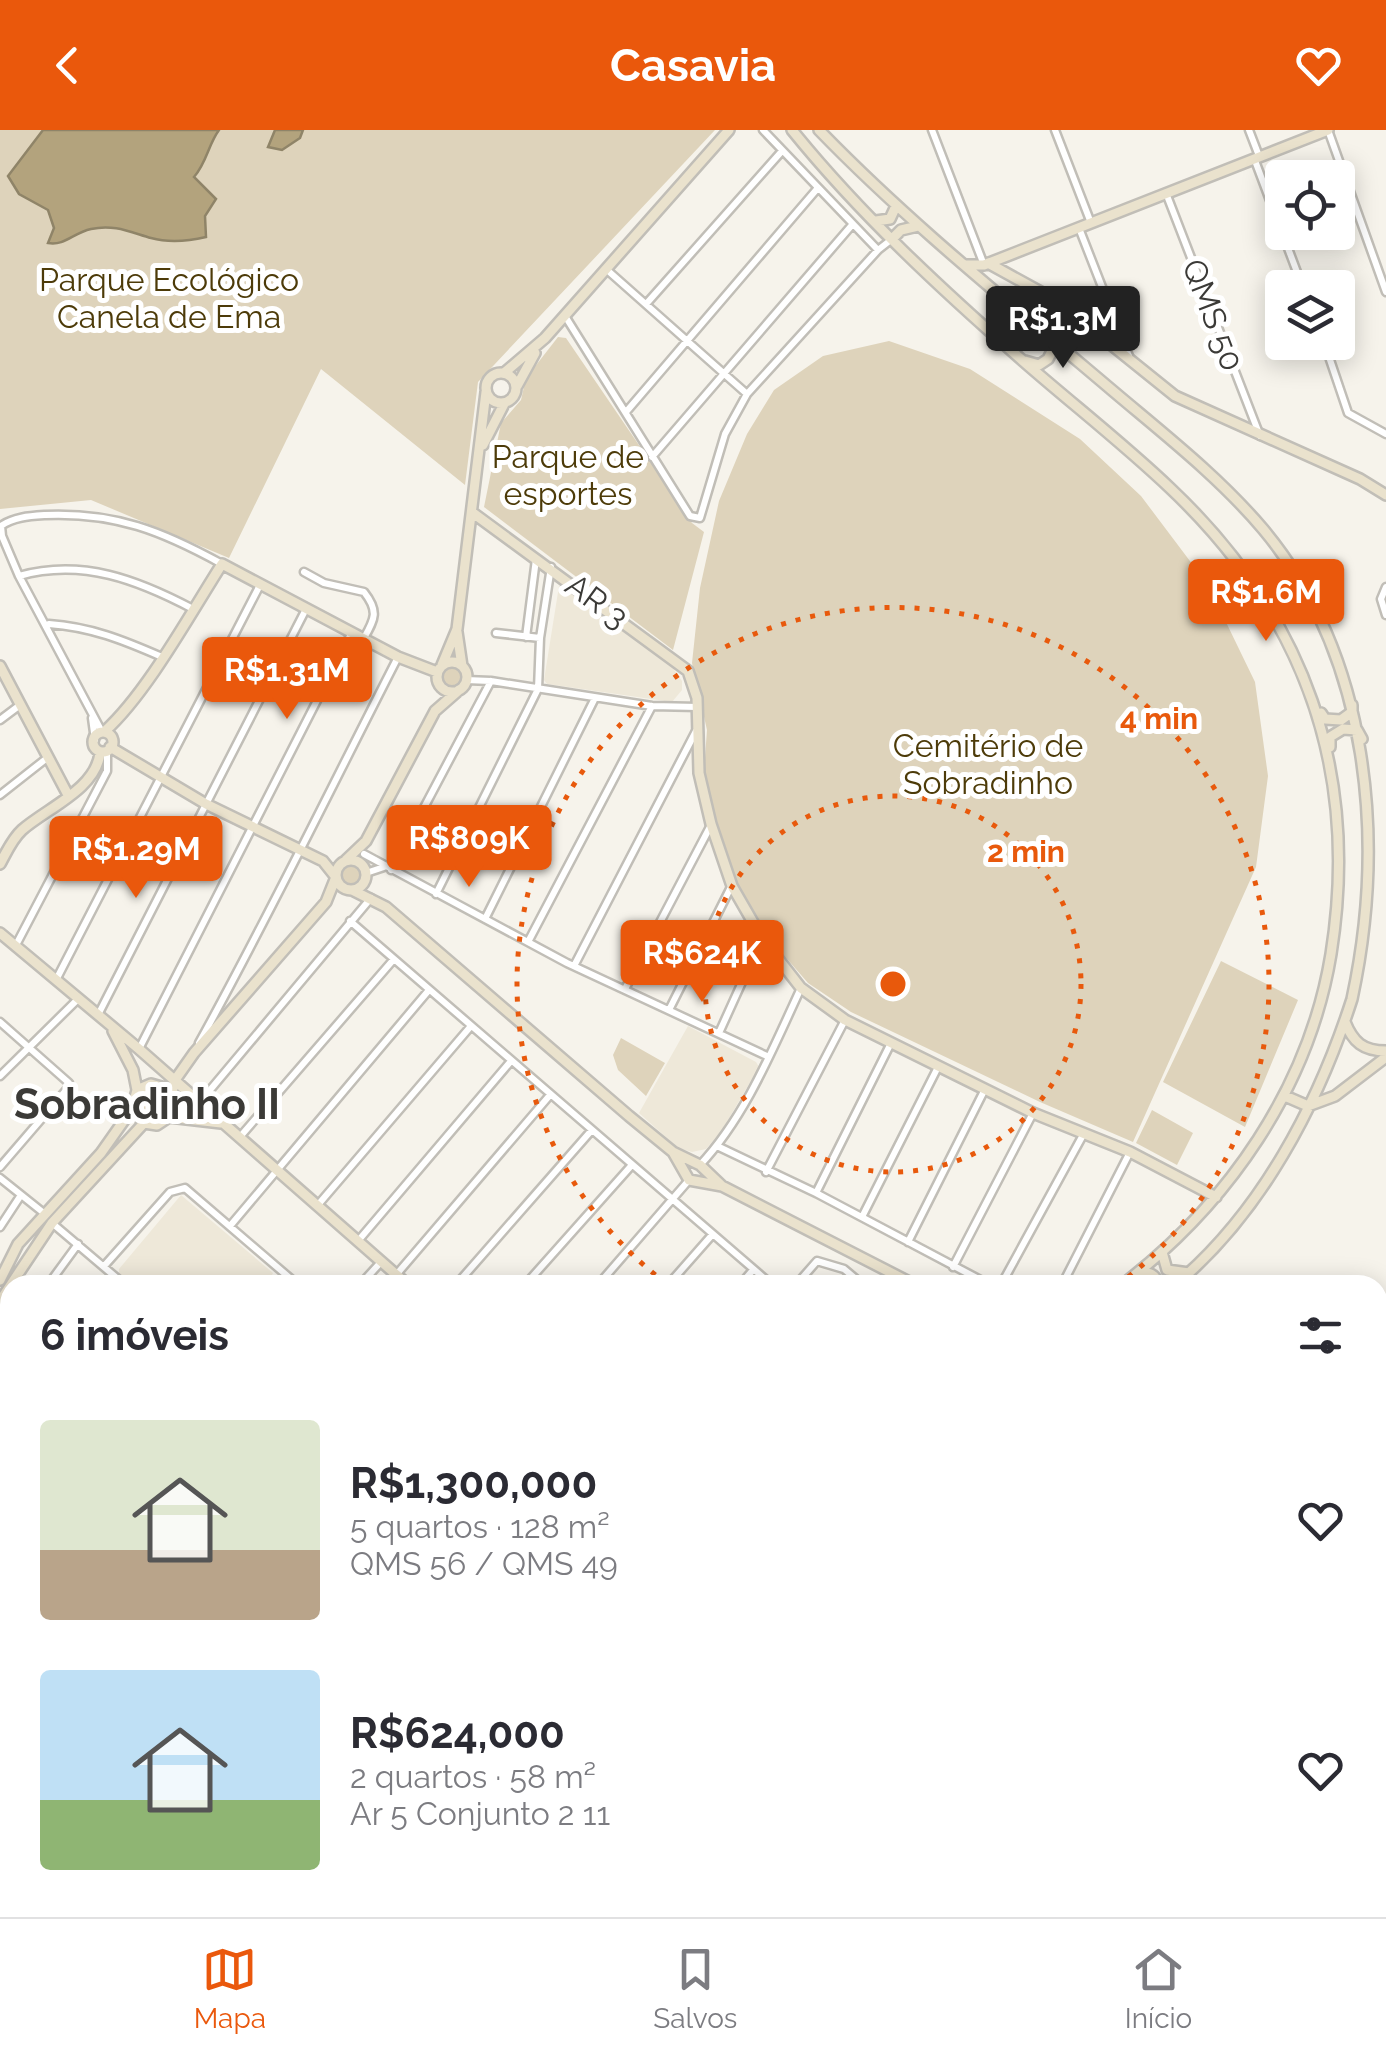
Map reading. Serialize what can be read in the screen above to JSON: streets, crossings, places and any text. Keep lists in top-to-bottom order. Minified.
{"streets":{"street":["QMS 50","AR 3"]},"districts":["Sobradinho II"],"parks":["Parque Ecológico Canela de Ema","Parque de esportes","Cemitério de Sobradinho"],"page":{"header":"Casavia","price":["R$1.3M","R$1.6M","R$1.31M","R$809K","R$1.29M","R$624K"],"heading":"6 imóveis","list":[{"name":"R$1,300,000","note":"5 quartos · 128 m² · QMS 56 / QMS 49"},{"name":"R$624,000","note":"2 quartos · 58 m² · Ar 5 Conjunto 2 11"}],"tabs":["Mapa","Salvos","Início"]},"rings":["4 min","2 min"]}
